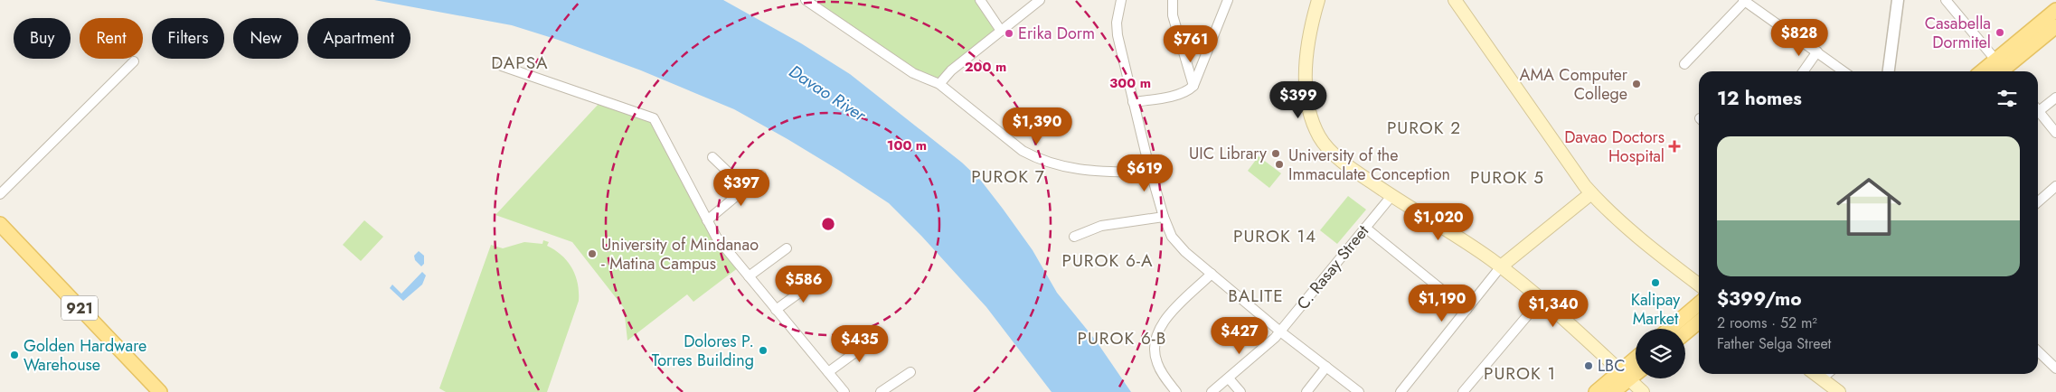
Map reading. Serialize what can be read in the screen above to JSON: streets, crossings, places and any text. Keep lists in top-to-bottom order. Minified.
{"streets":{"main road":["921"],"street":["C. Rasay Street"]},"districts":["DAPSA","PUROK 2","PUROK 7","PUROK 5","PUROK 14","PUROK 6-A","BALITE","PUROK 6-B","PUROK 1"],"water":["Davao River"],"places":{"other":["Casabella Dormitel","Erika Dorm","AMA Computer College","UIC Library","University of the Immaculate Conception","University of Mindanao - Matina Campus","Kalipay Market","Dolores P. Torres Building","Golden Hardware Warehouse","LBC"],"health":["Davao Doctors Hospital"]},"page":{"chip":["Buy","Rent","Filters","New","Apartment"],"price":["$828","$761","$399","$1,390","$619","$397","$1,020","$586","$1,190","$1,340","$427","$435"],"heading":"12 homes","list":[{"name":"$399/mo","note":"2 rooms · 52 m² · Father Selga Street"}]},"rings":["200 m","300 m","100 m"]}
